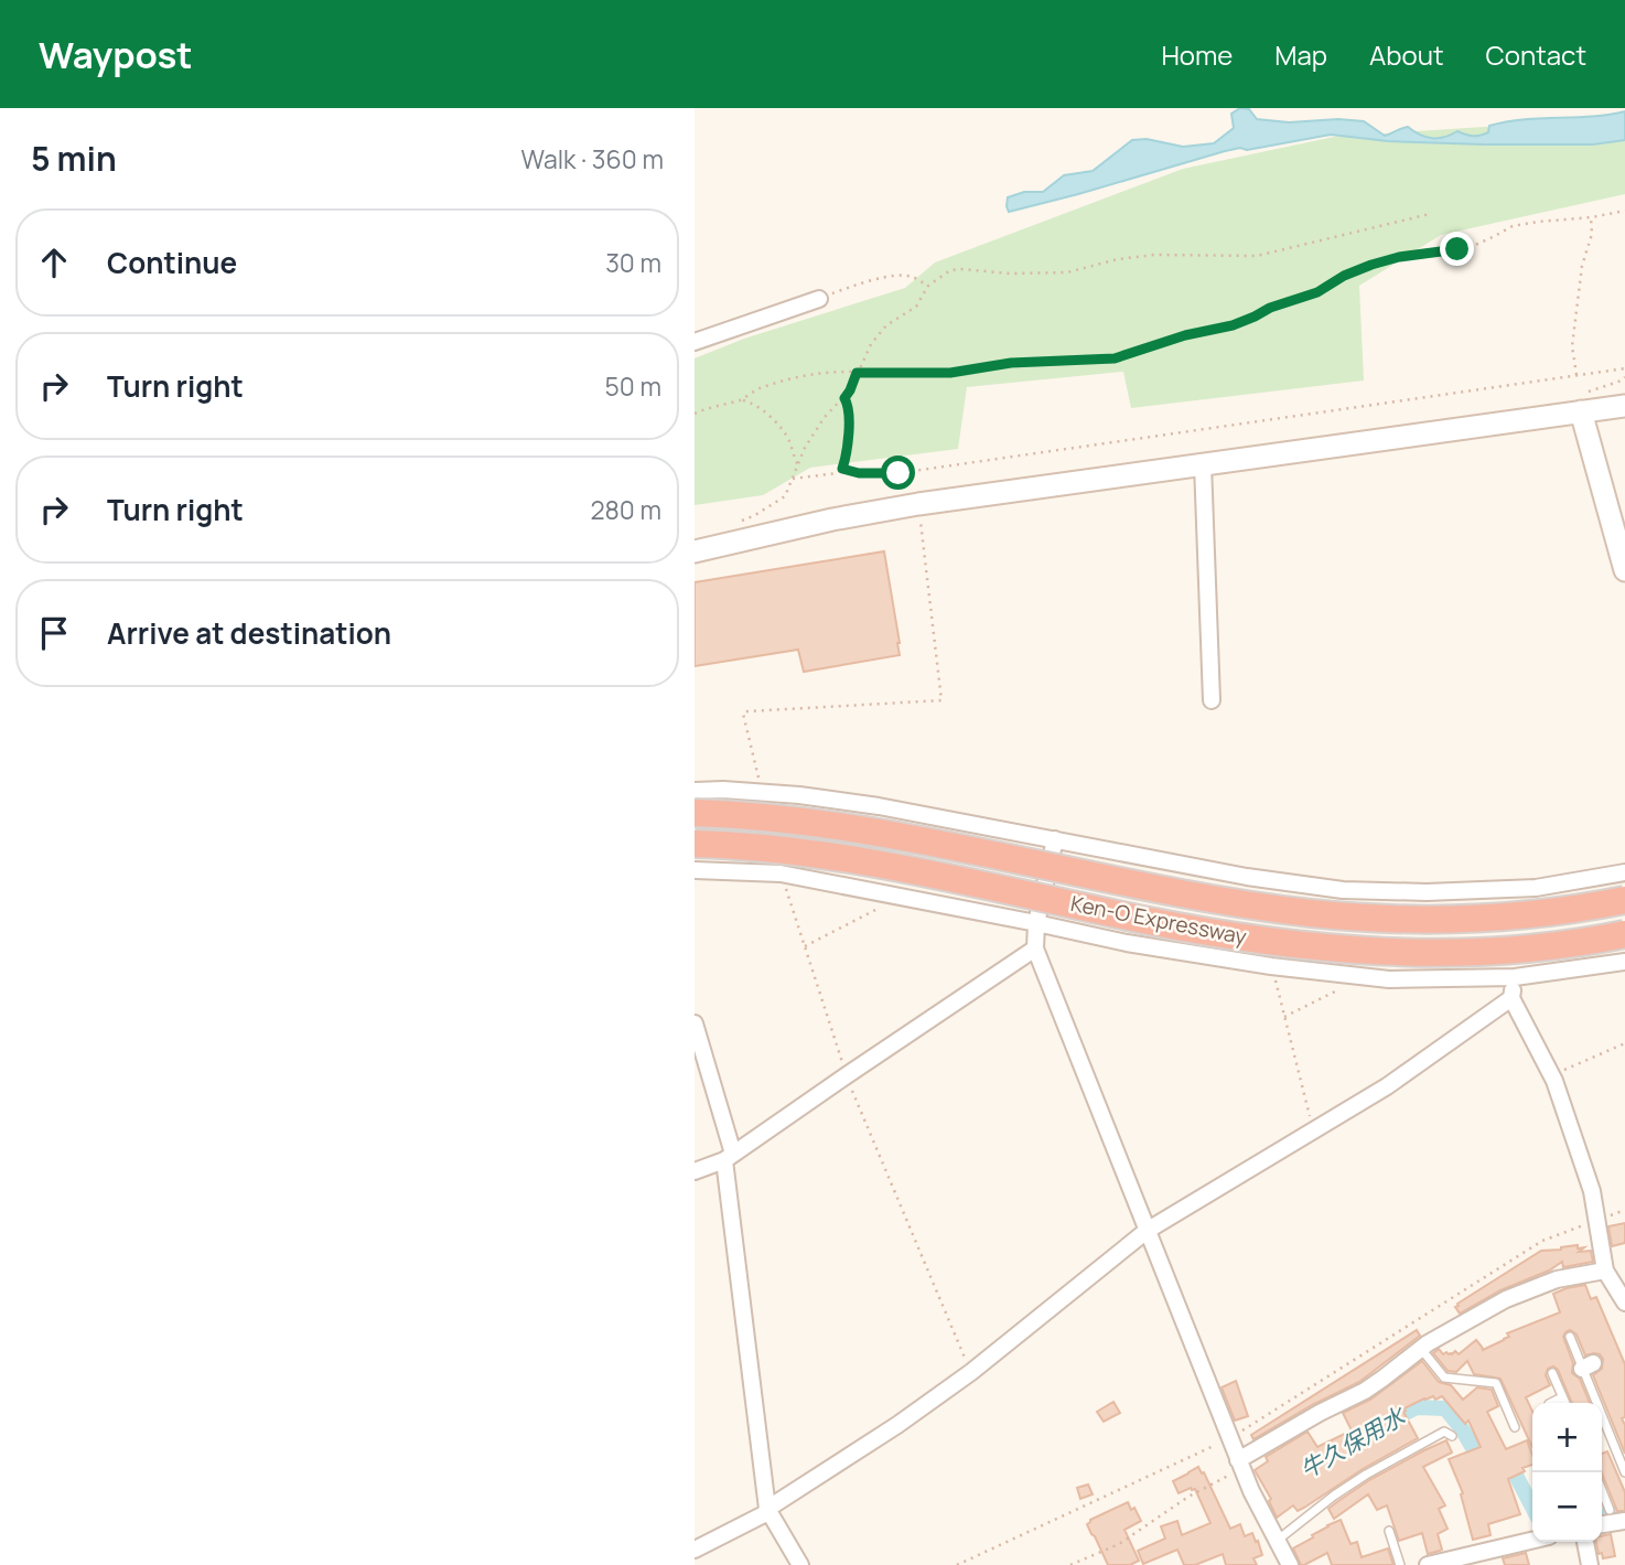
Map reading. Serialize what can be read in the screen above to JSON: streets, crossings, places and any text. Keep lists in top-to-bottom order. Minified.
{"streets":{"highway":["Ken-O Expressway"]},"water":["牛久保用水"],"page":{"header":"Waypost","nav":["Home","Map","About","Contact"],"heading":["5 min","Walk · 360 m"],"list":[["Continue","30 m"],["Turn right","50 m"],["Turn right","280 m"],"Arrive at destination"],"map_buttons":["+","−"]}}
